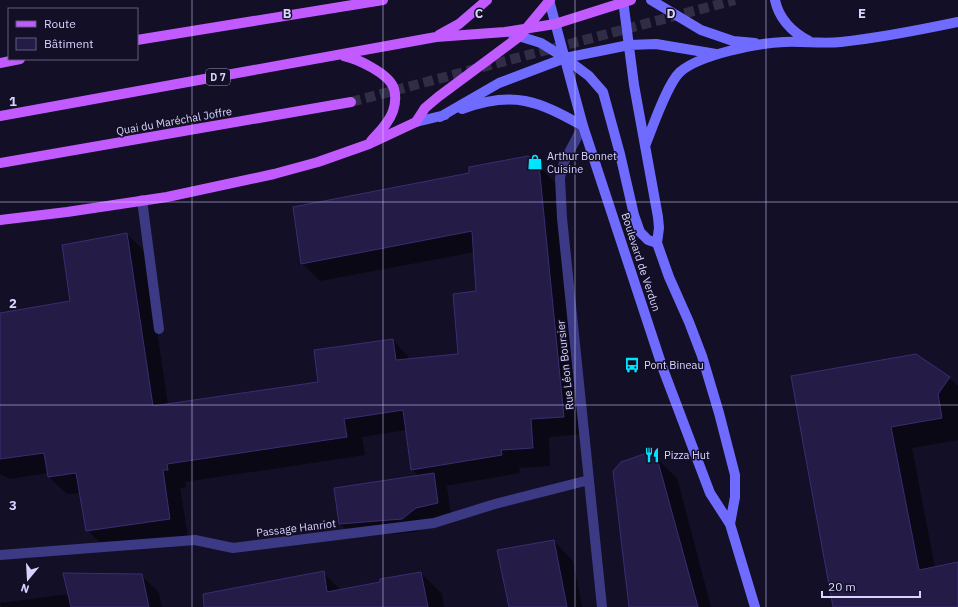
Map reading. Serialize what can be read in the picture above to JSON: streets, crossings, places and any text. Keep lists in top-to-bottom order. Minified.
{"streets":{"main road":["D 7","Quai du Maréchal Joffre","Boulevard de Verdun"],"street":["Rue Léon Boursier","Passage Hanriot"]},"crossings":[["Boulevard de Verdun","Rue Léon Boursier"],["Rue Léon Boursier","Passage Hanriot"]],"places":{"shop":["Arthur Bonnet Cuisine"],"bus stop":["Pont Bineau"],"restaurant":["Pizza Hut"]},"legend":["Route","Bâtiment"],"scale_bar":"20 m","north":"bottom","grid":{"columns":["B","C","D","E"],"rows":["1","2","3"]}}
